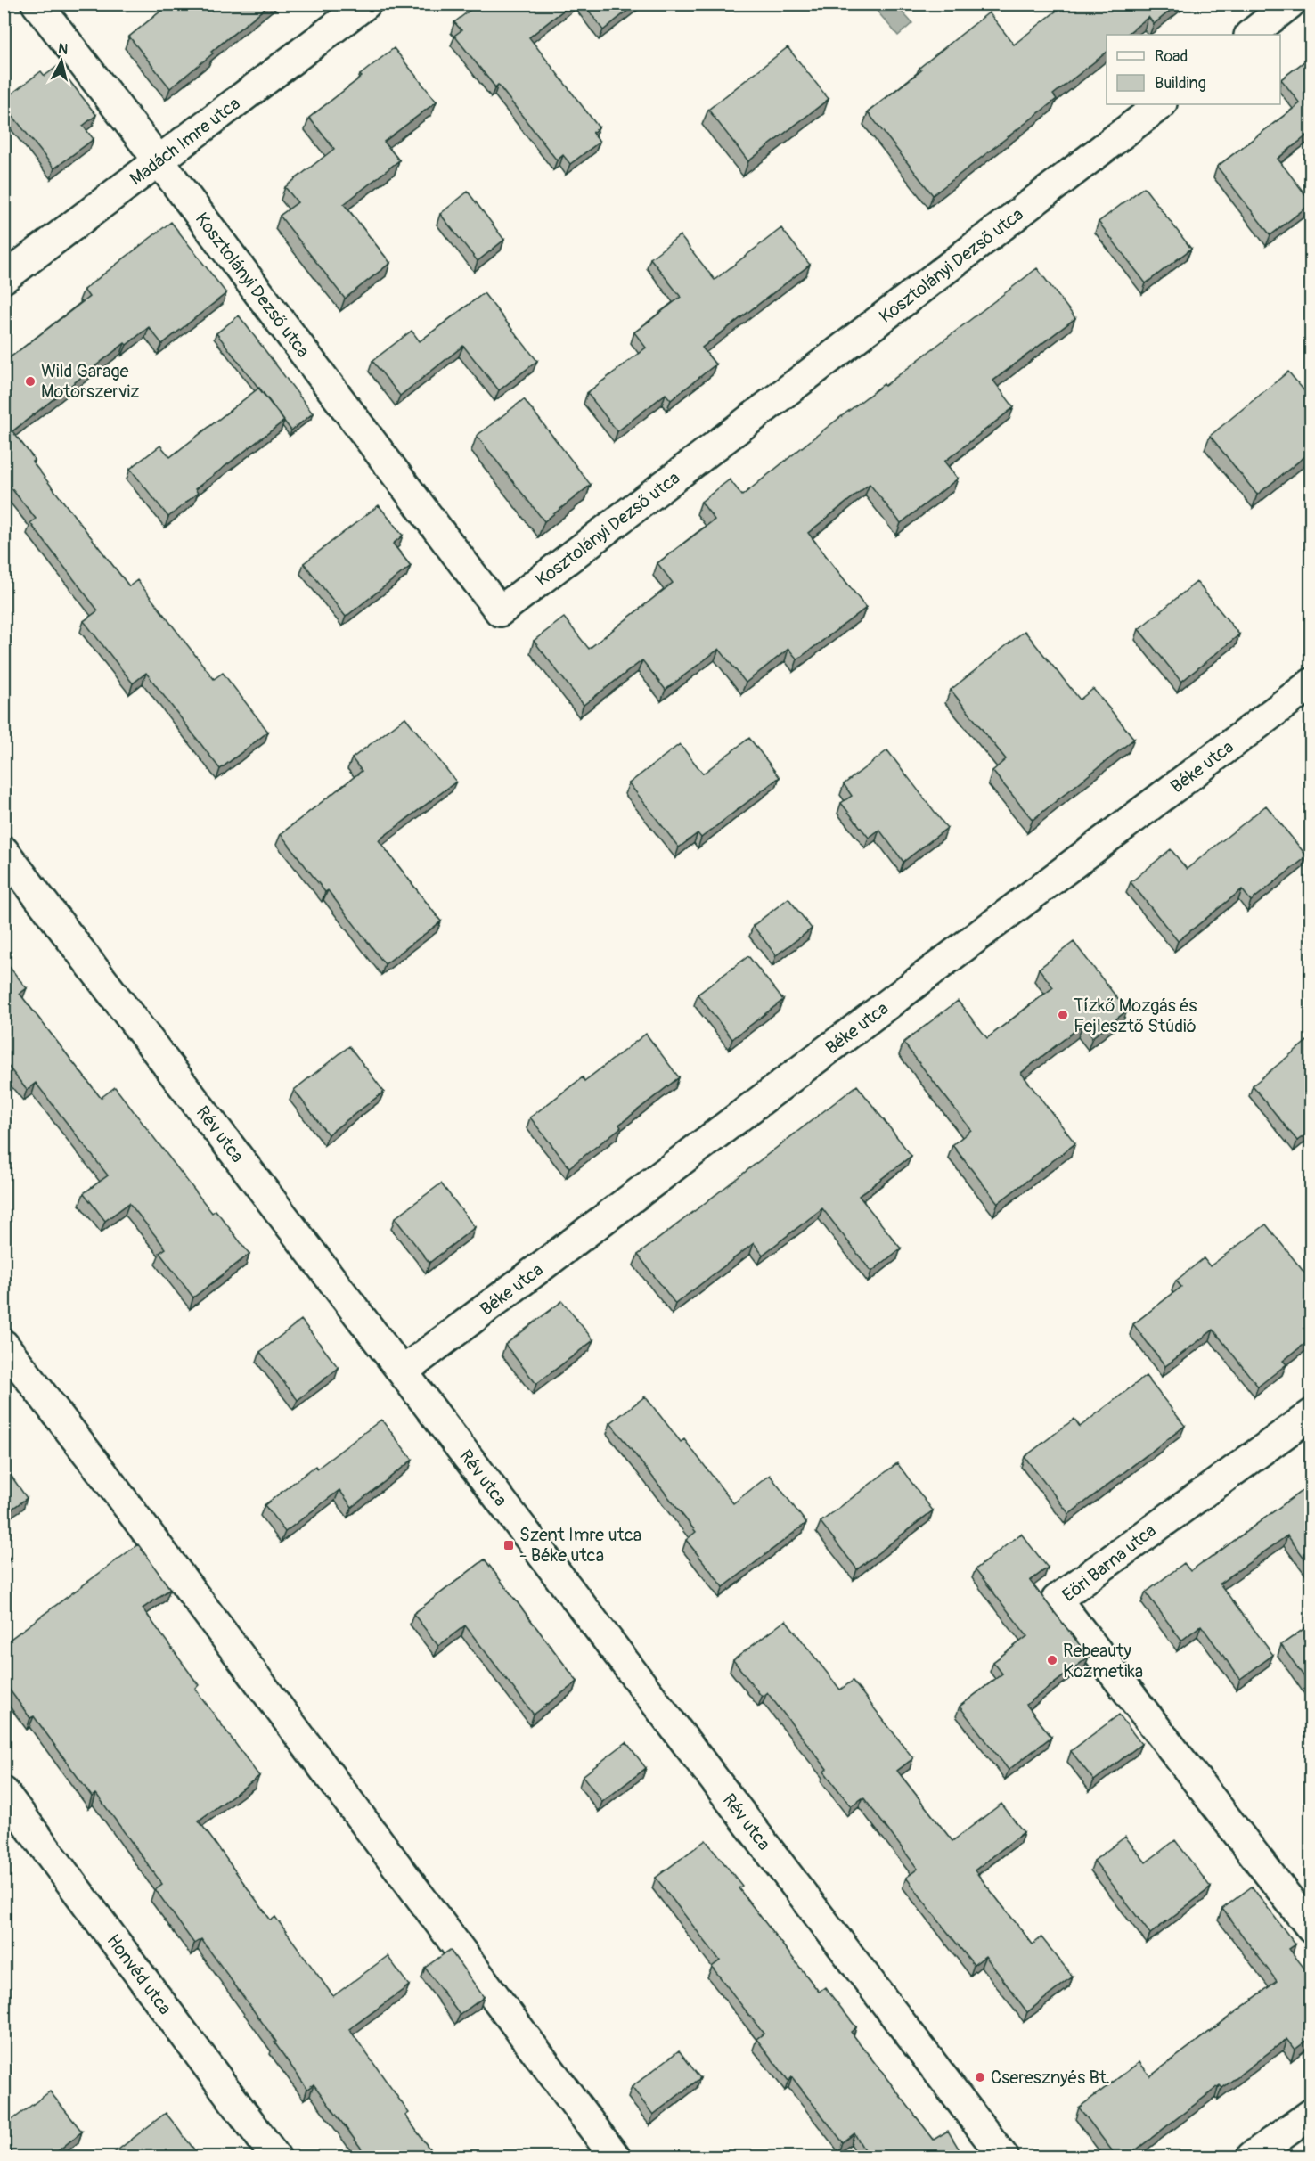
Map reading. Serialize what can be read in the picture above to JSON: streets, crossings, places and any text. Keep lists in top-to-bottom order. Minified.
{"streets":{"street":["Madách Imre utca","Kosztolányi Dezső utca","Béke utca","Rév utca","Eőri Barna utca","Honvéd utca"]},"crossings":[["Madách Imre utca","Kosztolányi Dezső utca"],["Béke utca","Rév utca"]],"places":{"other":["Wild Garage Motorszerviz","Tízkő Mozgás és Fejlesztő Stúdió","Rebeauty Kozmetika","Cseresznyés Bt."],"transit":["Szent Imre utca - Béke utca"]},"legend":["Road","Building"],"north":"top"}
